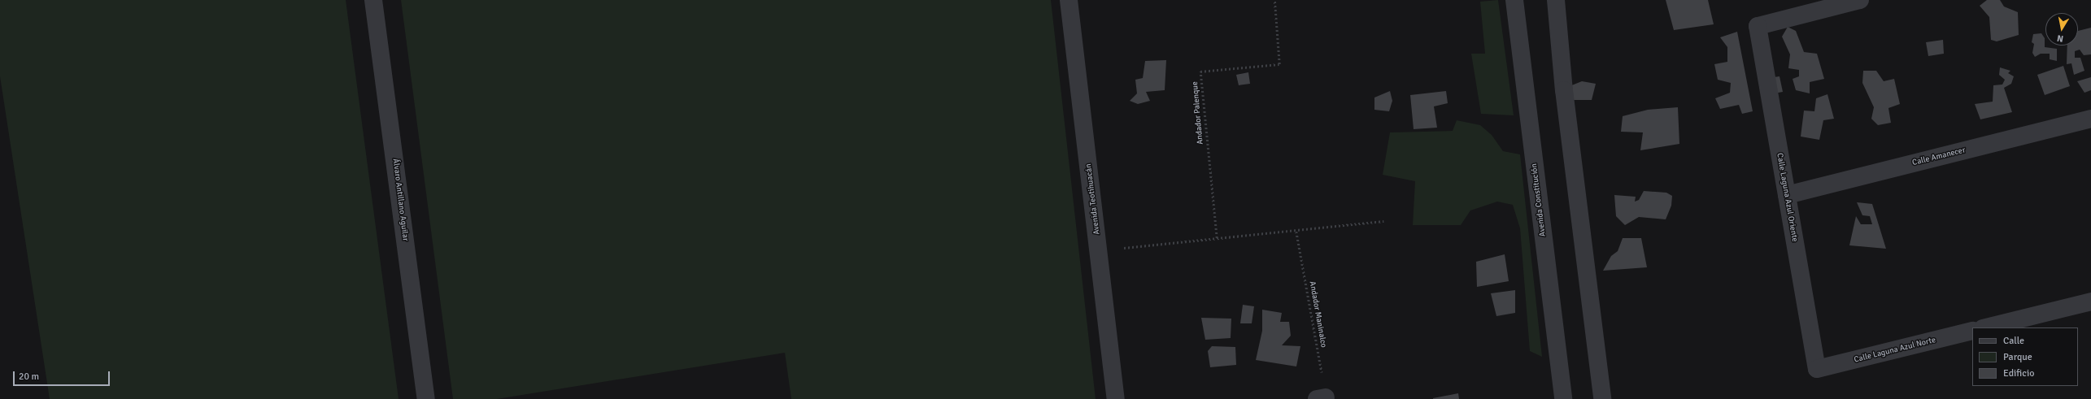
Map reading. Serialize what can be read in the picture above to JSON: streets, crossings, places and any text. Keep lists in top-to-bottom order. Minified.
{"streets":{"street":["Calle Amanecer","Calle Laguna Azul Oriente","Avenida Teotihuacán","Álvaro Antillano Aguilar","Avenida Constitución","Calle Laguna Azul Norte"],"path":["Andador Palenque","Andador Maninalco"]},"crossings":[["Calle Amanecer","Calle Laguna Azul Oriente"],["Calle Laguna Azul Oriente","Calle Laguna Azul Norte"]],"legend":["Calle","Parque","Edificio"],"scale_bar":"20 m","north":"bottom"}
